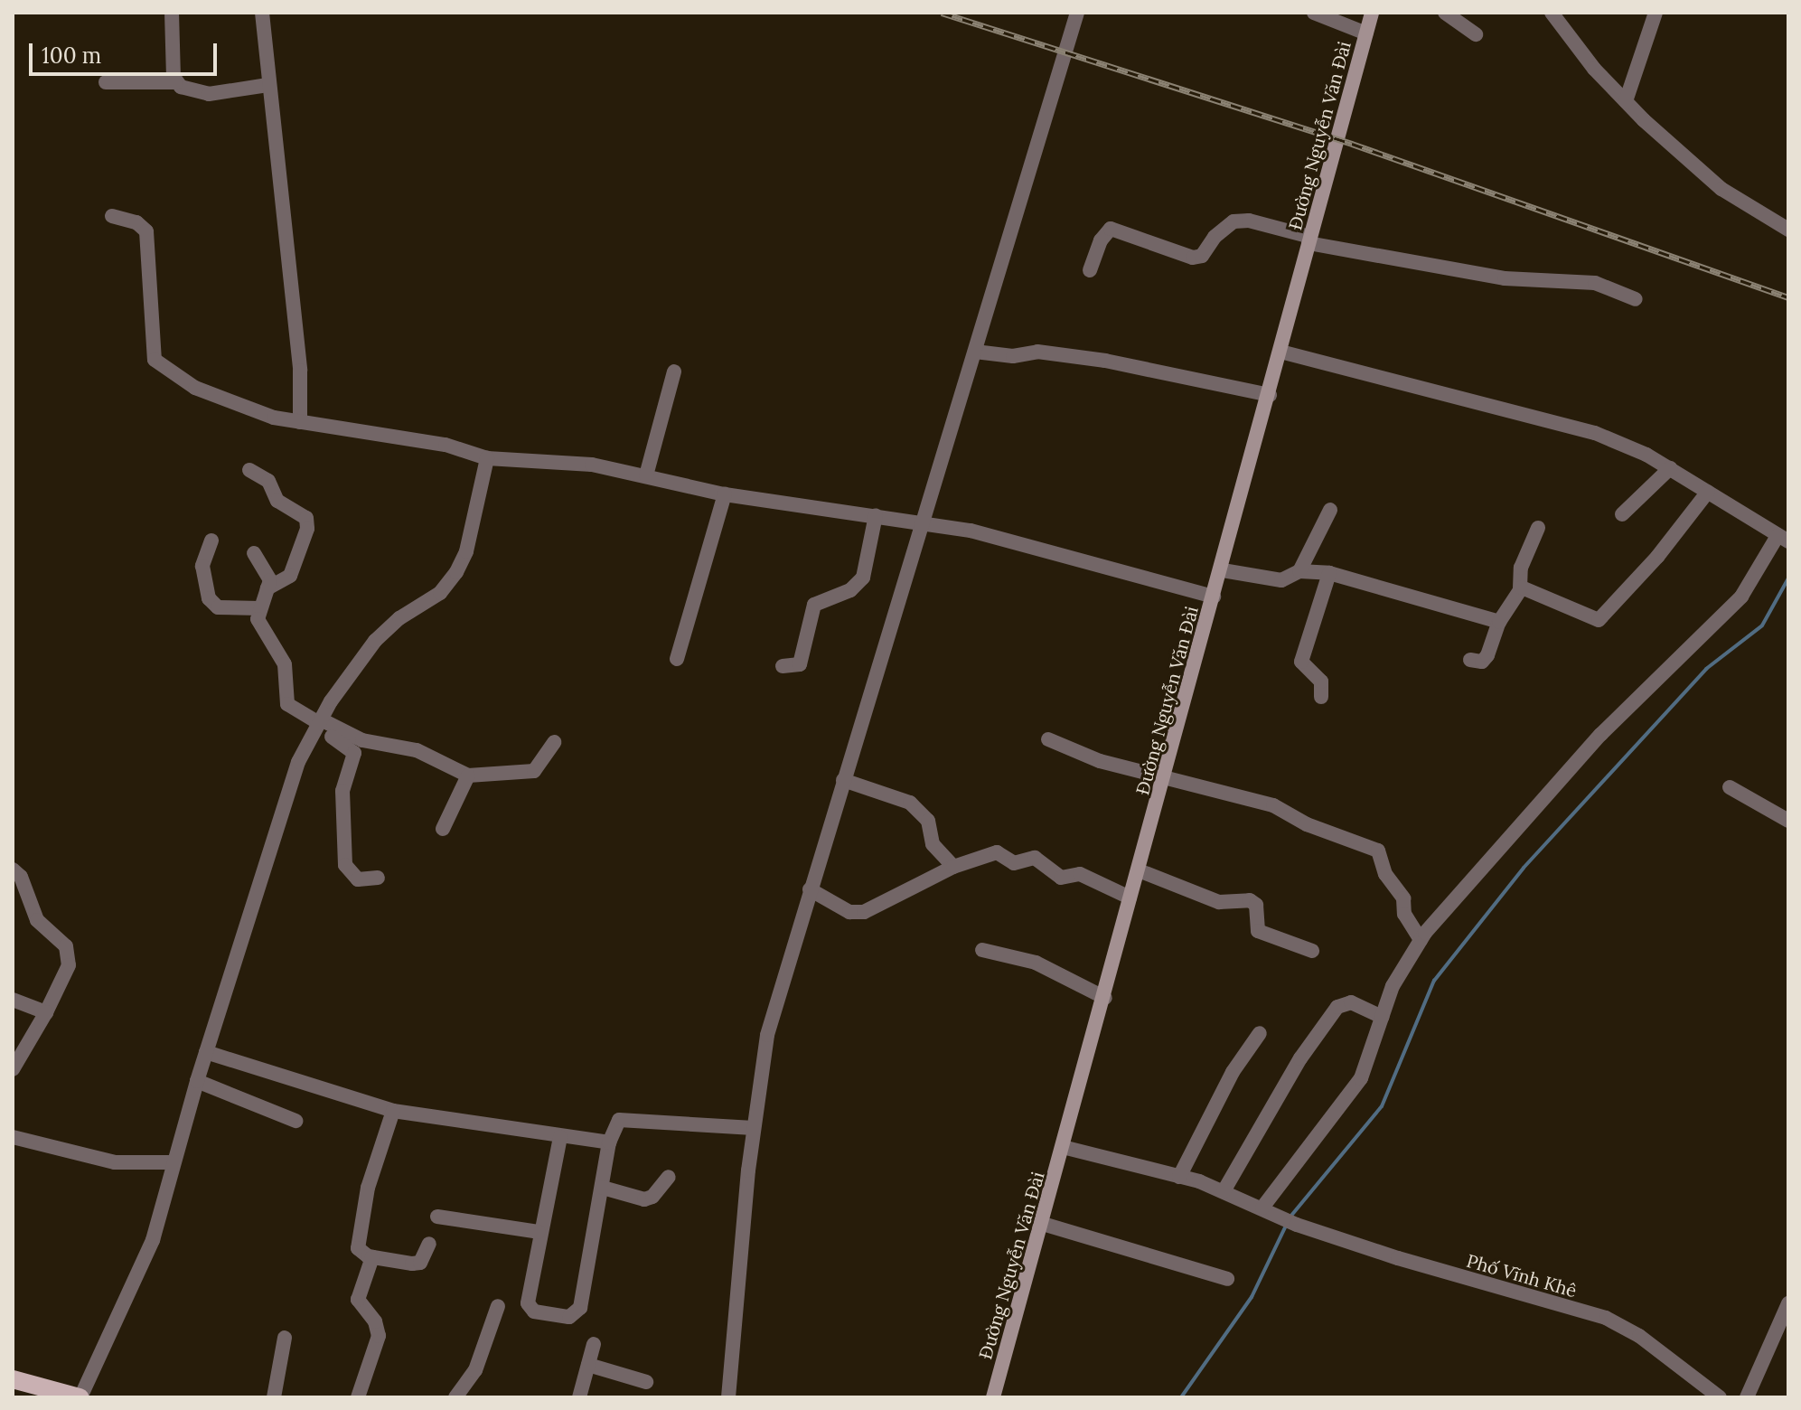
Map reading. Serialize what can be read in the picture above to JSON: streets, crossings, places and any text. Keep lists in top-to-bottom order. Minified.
{"streets":{"street":["Đường Nguyễn Văn Đài","Phố Vĩnh Khê"]},"scale_bar":"100 m"}
